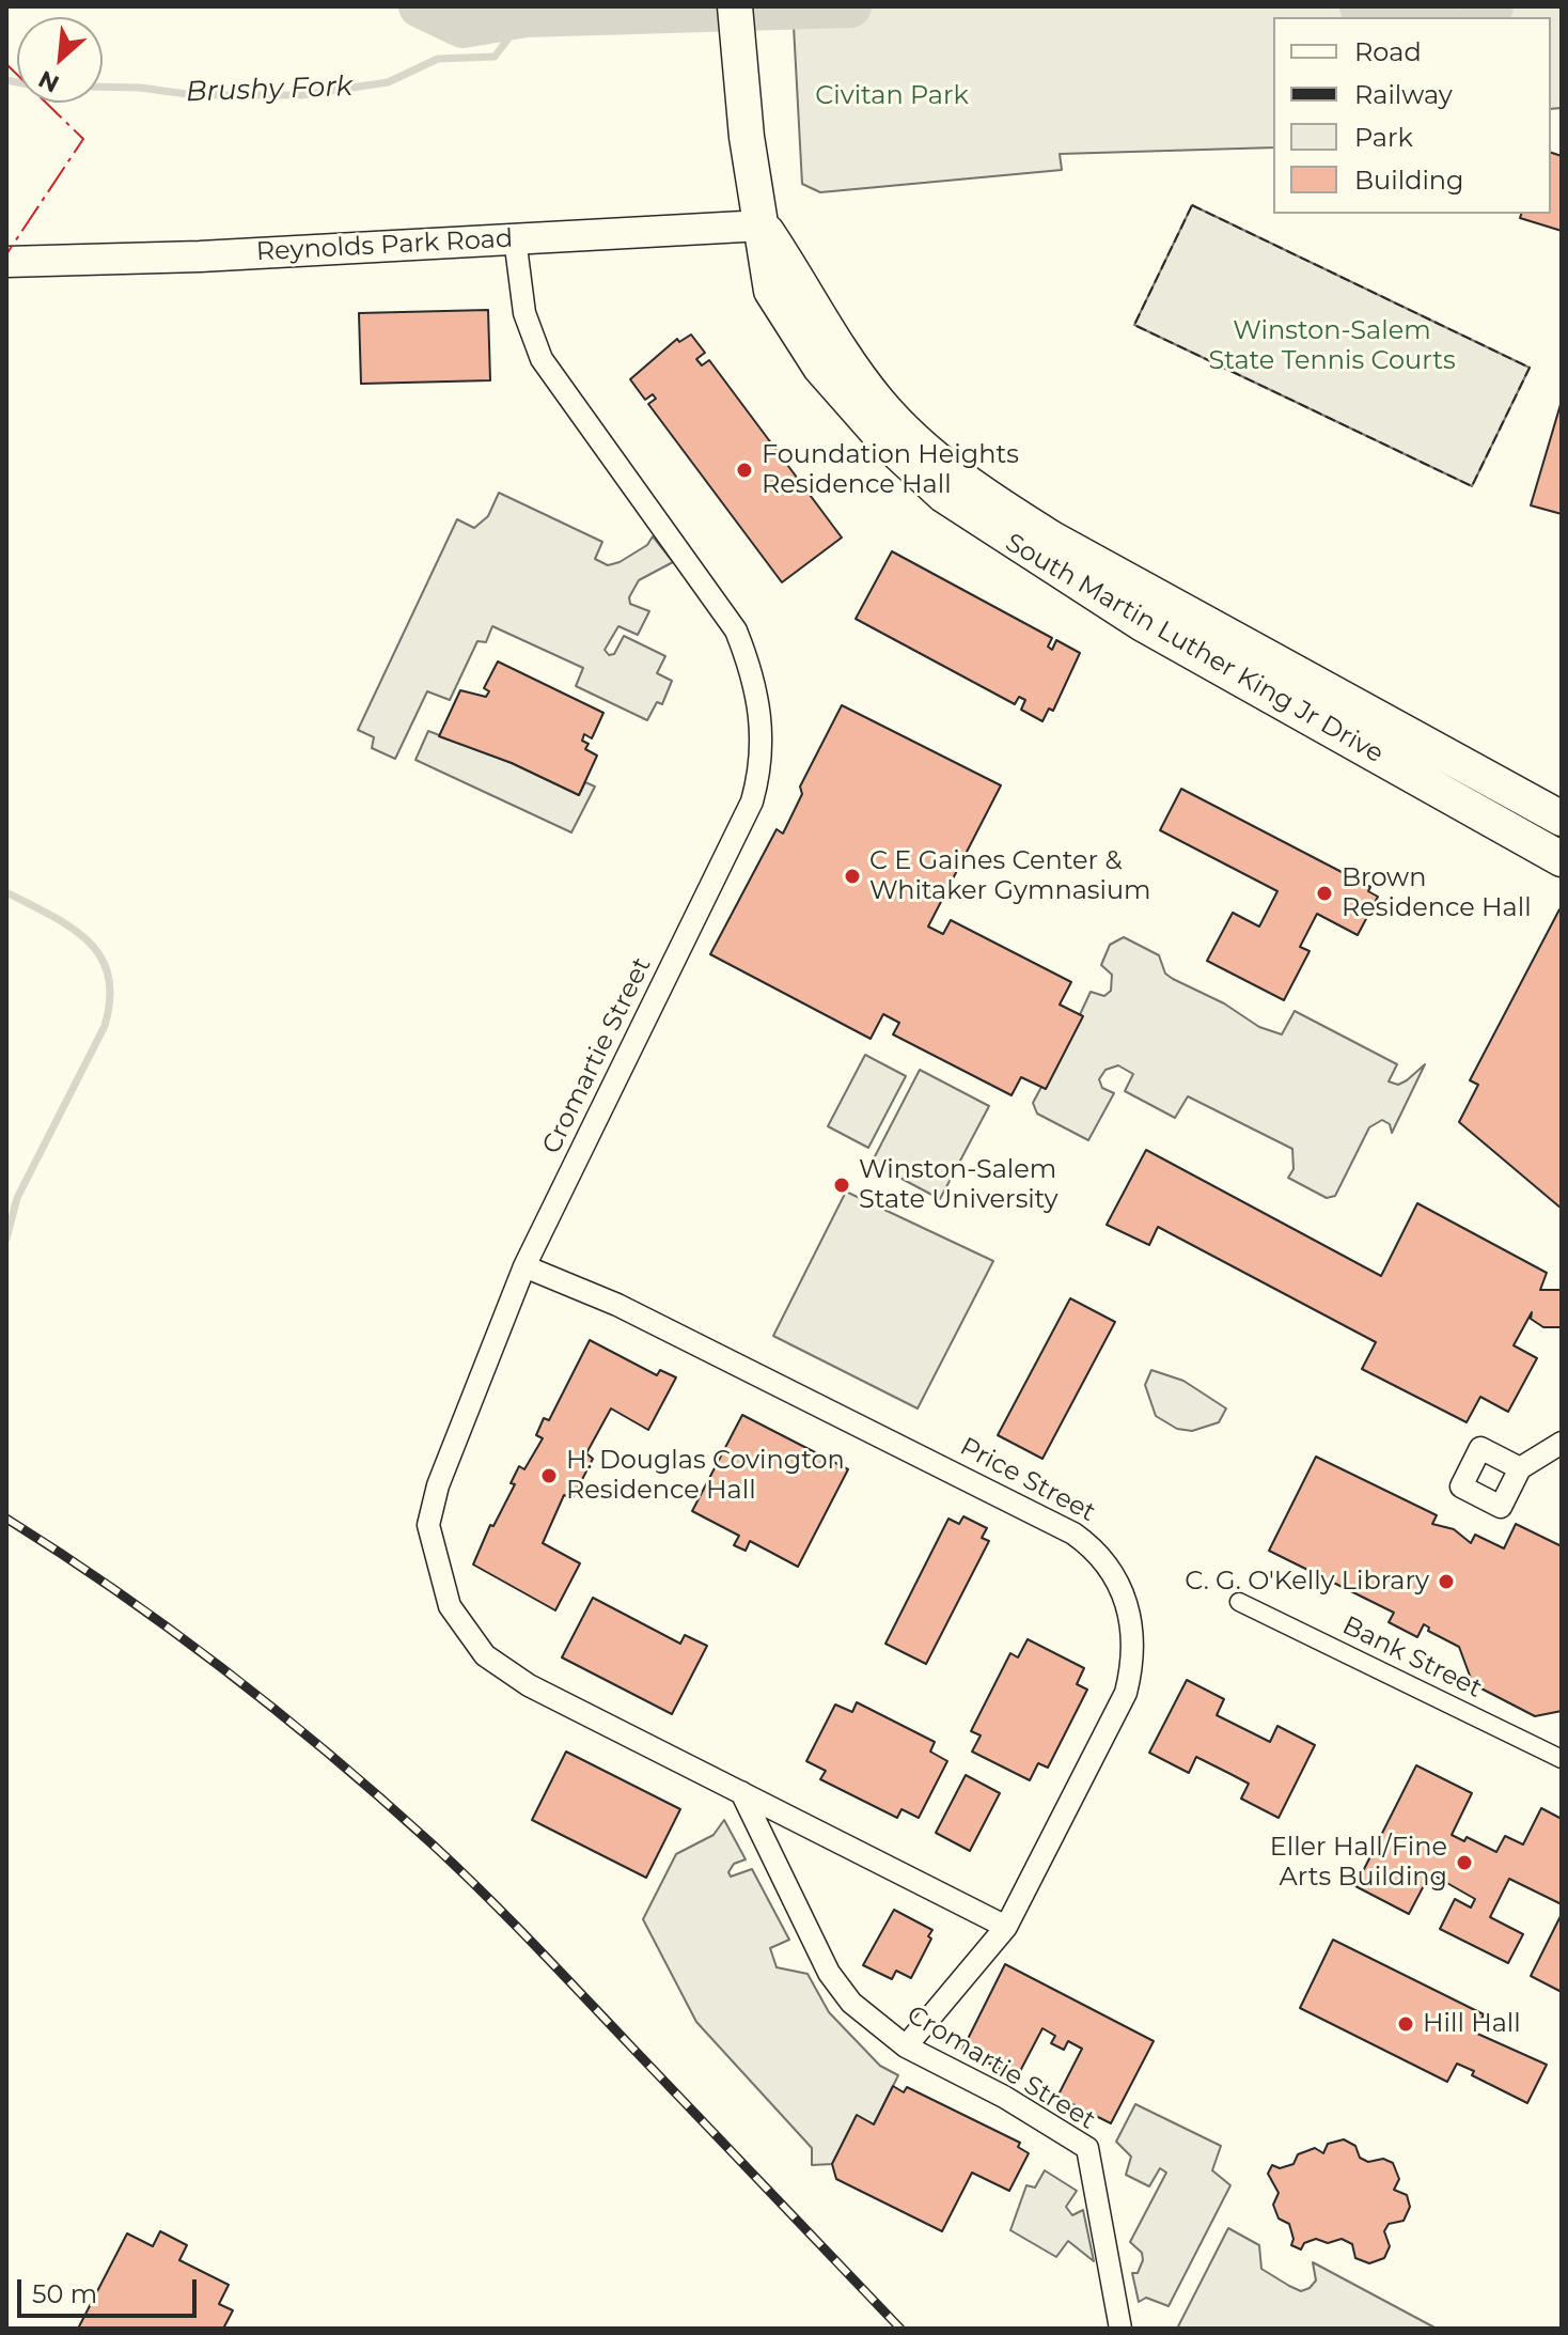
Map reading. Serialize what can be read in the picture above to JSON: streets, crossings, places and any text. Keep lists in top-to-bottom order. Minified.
{"streets":{"main road":["Reynolds Park Road","South Martin Luther King Jr Drive"],"street":["Cromartie Street","Price Street","Bank Street"]},"crossings":[["Reynolds Park Road","South Martin Luther King Jr Drive"],["Reynolds Park Road","Cromartie Street"],["Cromartie Street","Price Street"]],"water":["Brushy Fork"],"parks":["Civitan Park","Winston-Salem State Tennis Courts"],"places":["Foundation Heights Residence Hall","C E Gaines Center & Whitaker Gymnasium","Brown Residence Hall","Winston-Salem State University","H. Douglas Covington Residence Hall","C. G. O'Kelly Library","Eller Hall/Fine Arts Building","Hill Hall"],"legend":["Road","Railway","Park","Building"],"scale_bar":"50 m","north":"bottom left"}
